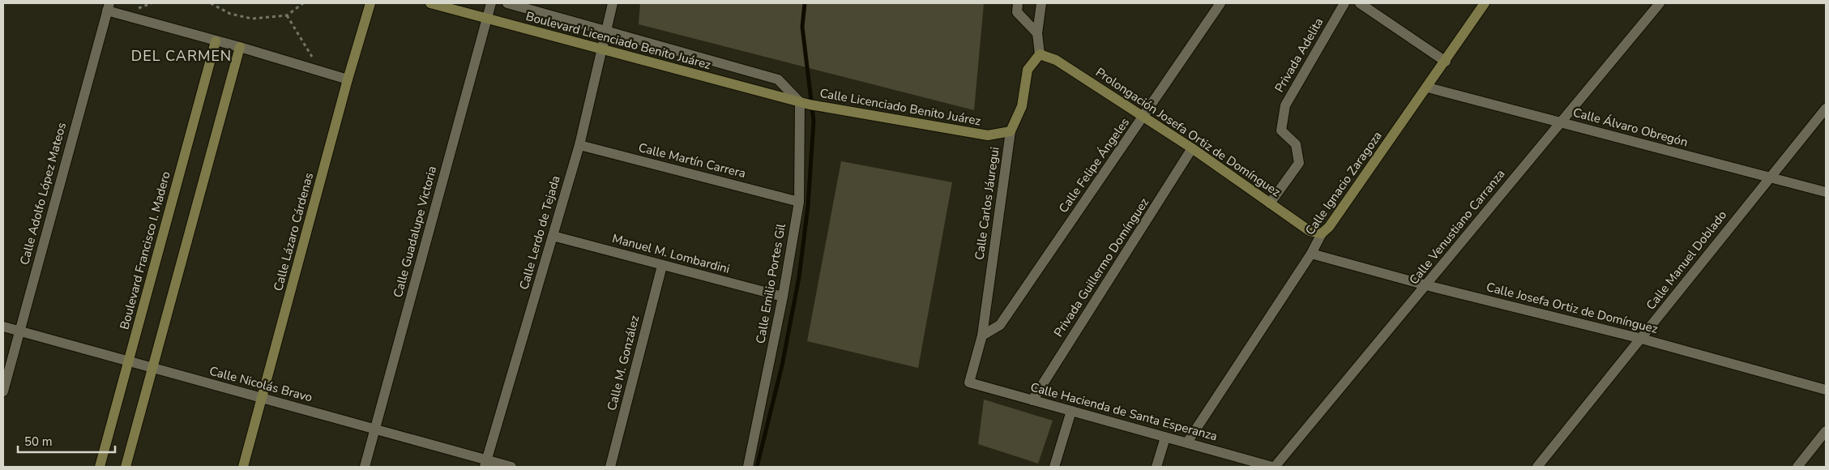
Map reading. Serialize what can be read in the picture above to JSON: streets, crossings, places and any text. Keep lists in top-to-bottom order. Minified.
{"streets":{"street":["Boulevard Licenciado Benito Juárez","Privada Adelita","Calle Licenciado Benito Juárez","Calle Álvaro Obregón","Prolongación Josefa Ortiz de Domínguez","Calle Martín Carrera","Calle Felipe Ángeles","Calle Ignacio Zaragoza","Calle Adolfo López Mateos","Calle Carlos Jáuregui","Calle Venustiano Carranza","Calle Lázaro Cárdenas","Calle Guadalupe Victoria","Calle Lerdo de Tejada","Boulevard Francisco I. Madero","Manuel M. Lombardini","Calle Manuel Doblado","Privada Guillermo Domínguez","Calle Emilio Portes Gil","Calle Josefa Ortiz de Domínguez","Calle M. González","Calle Nicolás Bravo","Calle Hacienda de Santa Esperanza"]},"crossings":[["Boulevard Licenciado Benito Juárez","Calle Licenciado Benito Juárez"],["Boulevard Licenciado Benito Juárez","Calle Guadalupe Victoria"],["Boulevard Licenciado Benito Juárez","Calle Lerdo de Tejada"],["Boulevard Licenciado Benito Juárez","Calle Emilio Portes Gil"],["Privada Adelita","Prolongación Josefa Ortiz de Domínguez"],["Calle Licenciado Benito Juárez","Calle Carlos Jáuregui"],["Calle Licenciado Benito Juárez","Calle Emilio Portes Gil"],["Calle Álvaro Obregón","Calle Ignacio Zaragoza"],["Calle Álvaro Obregón","Calle Venustiano Carranza"],["Calle Álvaro Obregón","Calle Manuel Doblado"],["Prolongación Josefa Ortiz de Domínguez","Calle Felipe Ángeles"],["Prolongación Josefa Ortiz de Domínguez","Calle Ignacio Zaragoza"],["Prolongación Josefa Ortiz de Domínguez","Calle Carlos Jáuregui"],["Prolongación Josefa Ortiz de Domínguez","Privada Guillermo Domínguez"],["Calle Martín Carrera","Calle Lerdo de Tejada"],["Calle Martín Carrera","Calle Emilio Portes Gil"],["Calle Felipe Ángeles","Calle Carlos Jáuregui"],["Calle Ignacio Zaragoza","Calle Josefa Ortiz de Domínguez"],["Calle Ignacio Zaragoza","Calle Hacienda de Santa Esperanza"],["Calle Adolfo López Mateos","Calle Nicolás Bravo"],["Calle Carlos Jáuregui","Calle Hacienda de Santa Esperanza"],["Calle Venustiano Carranza","Calle Josefa Ortiz de Domínguez"],["Calle Venustiano Carranza","Calle Hacienda de Santa Esperanza"],["Calle Lázaro Cárdenas","Calle Nicolás Bravo"],["Calle Guadalupe Victoria","Calle Nicolás Bravo"],["Calle Lerdo de Tejada","Manuel M. Lombardini"],["Calle Lerdo de Tejada","Calle Nicolás Bravo"],["Boulevard Francisco I. Madero","Calle Nicolás Bravo"],["Manuel M. Lombardini","Calle Emilio Portes Gil"],["Manuel M. Lombardini","Calle M. González"],["Calle Manuel Doblado","Calle Josefa Ortiz de Domínguez"],["Privada Guillermo Domínguez","Calle Hacienda de Santa Esperanza"]],"districts":["DEL CARMEN"],"scale_bar":"50 m"}
